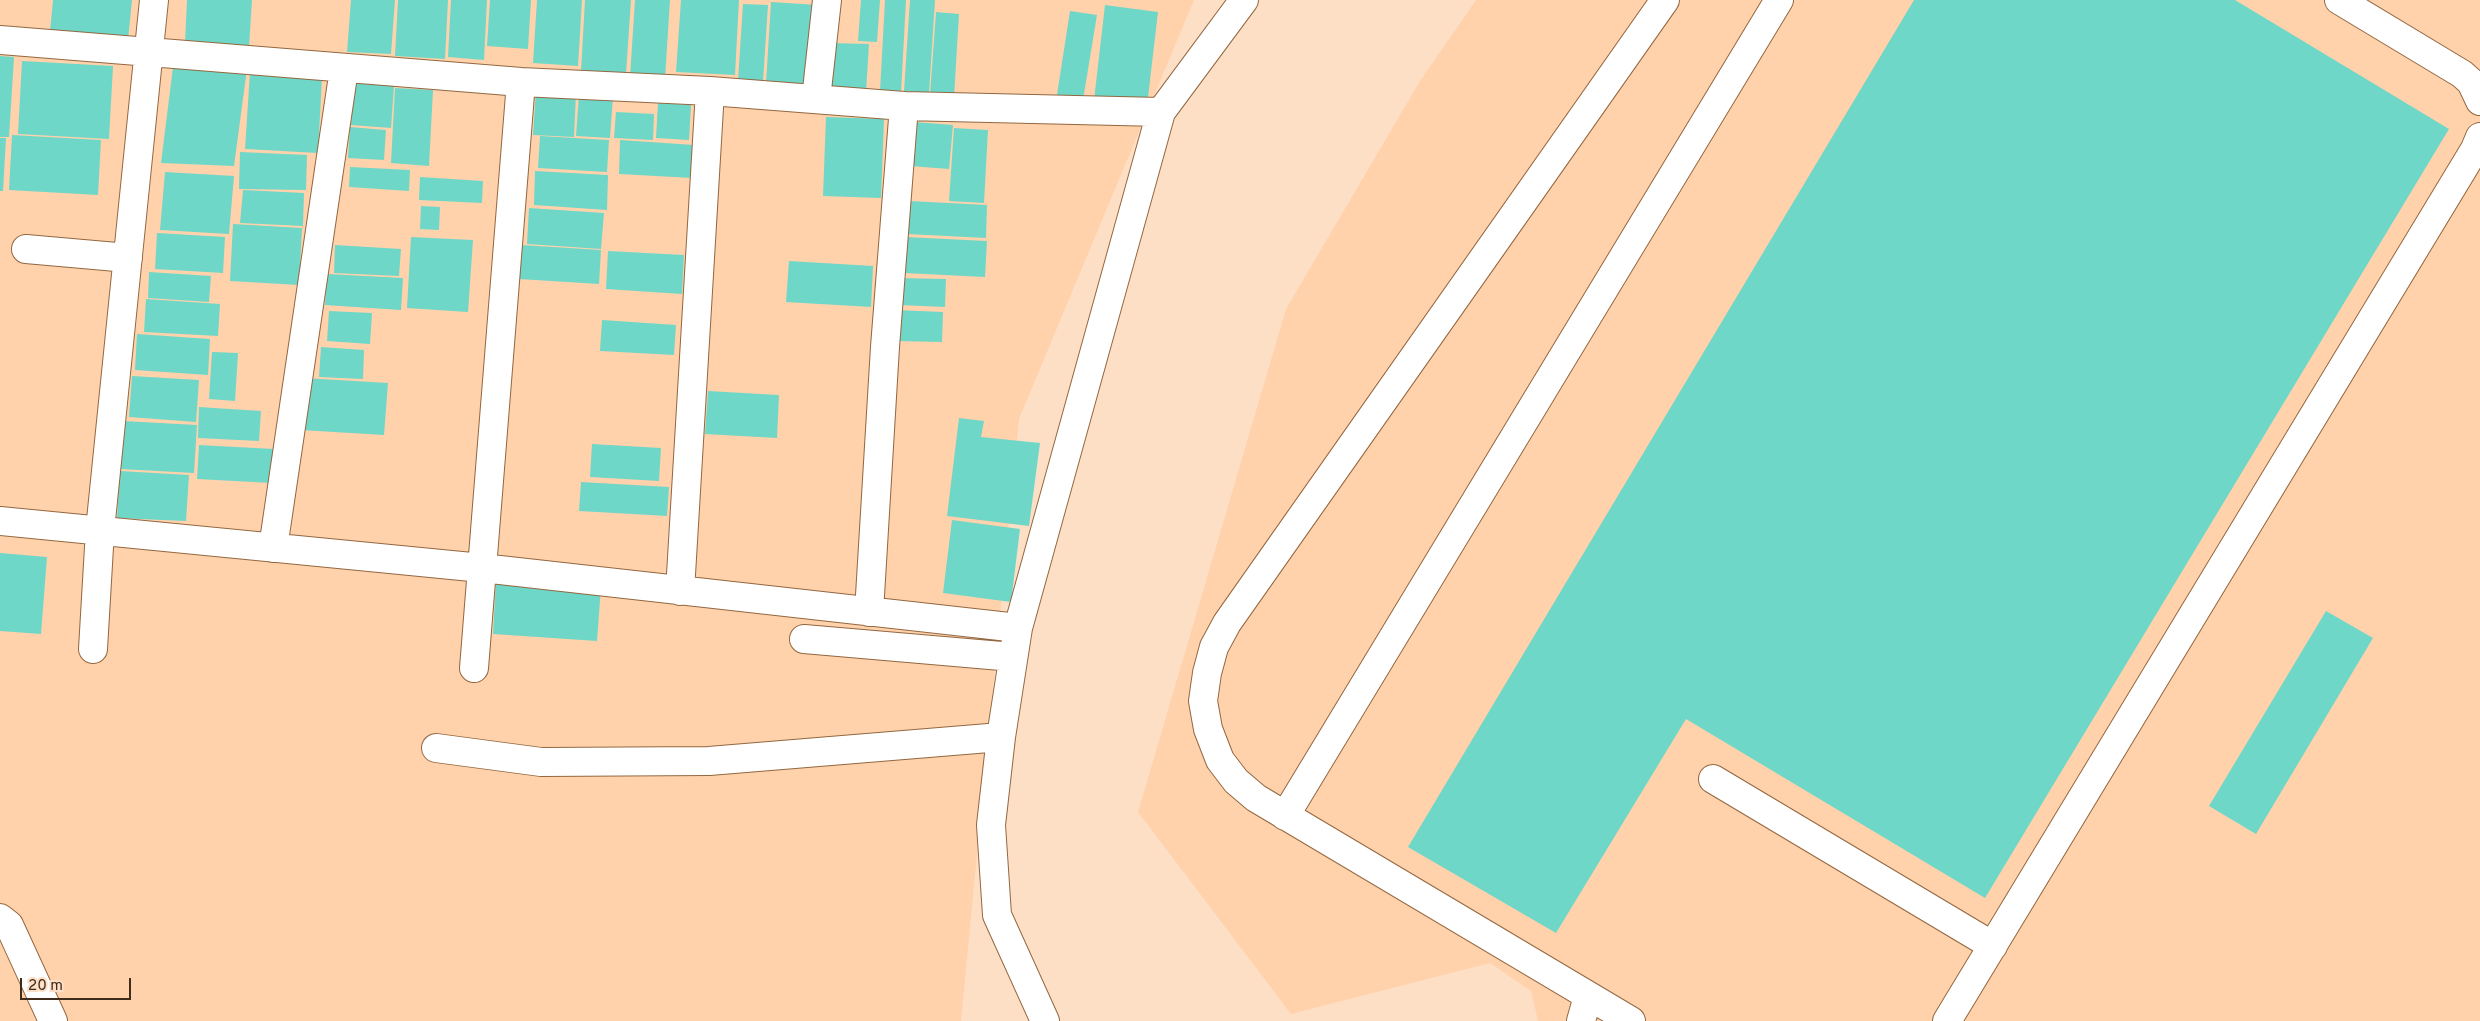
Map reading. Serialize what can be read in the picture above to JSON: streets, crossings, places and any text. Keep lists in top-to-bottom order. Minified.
{"scale_bar":"20 m"}
